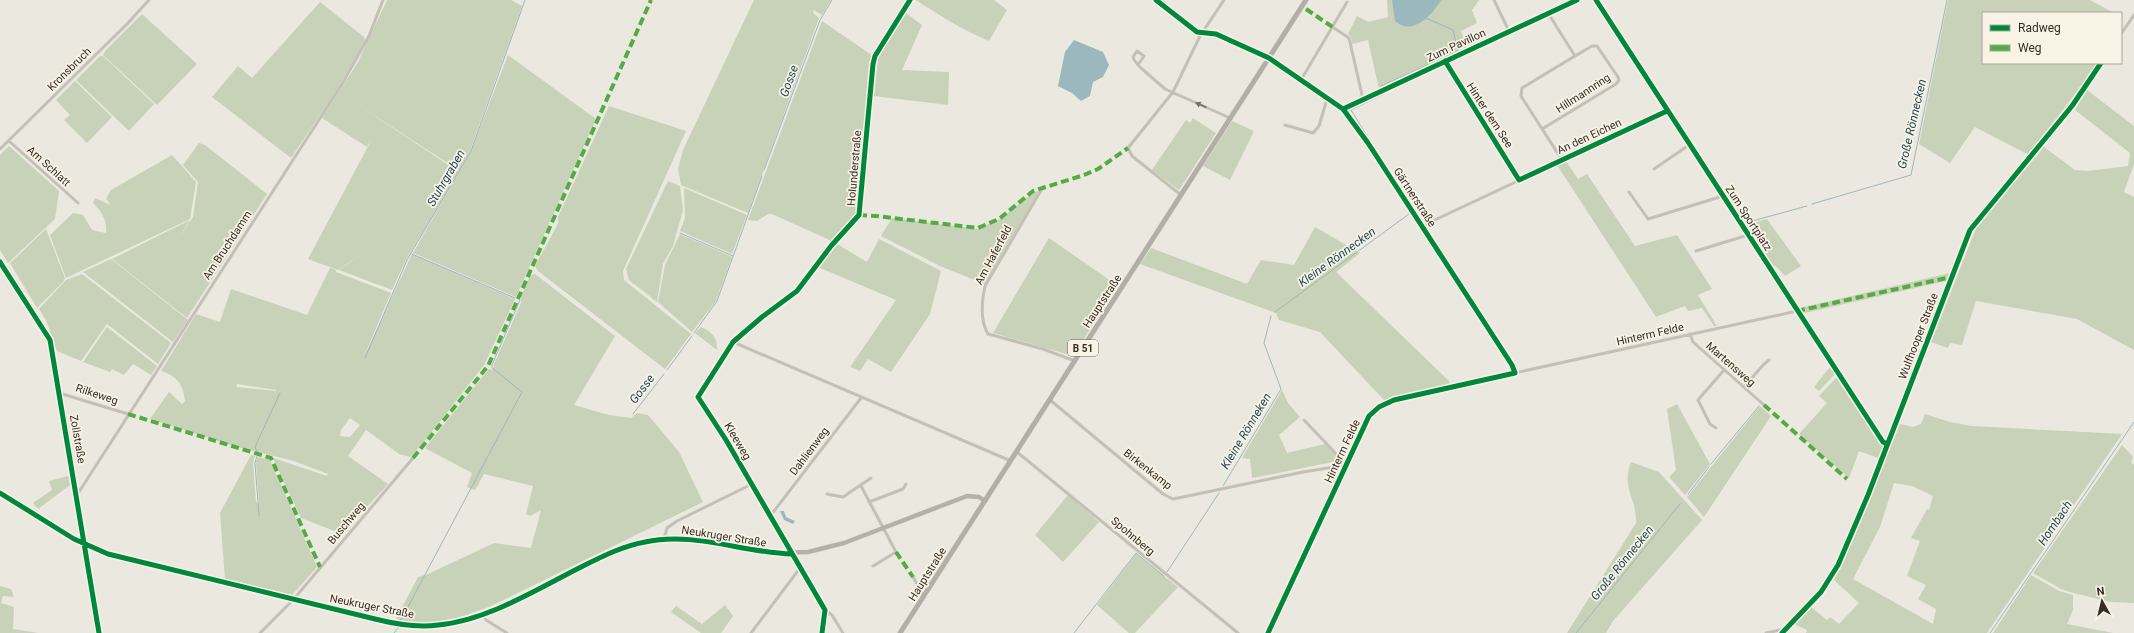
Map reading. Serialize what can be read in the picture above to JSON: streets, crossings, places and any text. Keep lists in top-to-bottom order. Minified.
{"streets":{"main road":["Hauptstraße","B 51"],"street":["Zum Pavillon","Kronsbruch","Hillmannring","Hinter dem See","An den Eichen","Am Schlatt","Holunderstraße","Gärtnerstraße","Zum Sportplatz","Am Bruchdamm","Am Haferfeld","Hinterm Felde","Wulfhooper Straße","Martensweg","Rilkeweg","Zollstraße","Kleeweg","Dahlienweg","Birkenkamp","Buschweg","Neukruger Straße","Spohnberg"]},"crossings":[["Zum Pavillon","Hinter dem See"],["Zum Pavillon","Gärtnerstraße"],["Kronsbruch","Am Schlatt"],["Hillmannring","An den Eichen"],["Hinter dem See","An den Eichen"],["An den Eichen","Gärtnerstraße"],["An den Eichen","Zum Sportplatz"],["Holunderstraße","Kleeweg"],["Gärtnerstraße","Hauptstraße"],["Gärtnerstraße","Hinterm Felde"],["Zum Sportplatz","Hinterm Felde"],["Zum Sportplatz","Wulfhooper Straße"],["Am Bruchdamm","Rilkeweg"],["Am Bruchdamm","Zollstraße"],["Am Haferfeld","Hauptstraße"],["Hauptstraße","Birkenkamp"],["Hauptstraße","Neukruger Straße"],["Hauptstraße","Spohnberg"],["Hinterm Felde","Martensweg"],["Hinterm Felde","Birkenkamp"],["Rilkeweg","Zollstraße"],["Zollstraße","Neukruger Straße"],["Kleeweg","Dahlienweg"],["Kleeweg","Neukruger Straße"],["Buschweg","Neukruger Straße"]],"water":["Gosse","Große Rönnecken","Stuhrgraben","Kleine Rönnecken","Kleine Rönneken","Hombach"],"legend":["Radweg","Weg"],"north":"top"}
